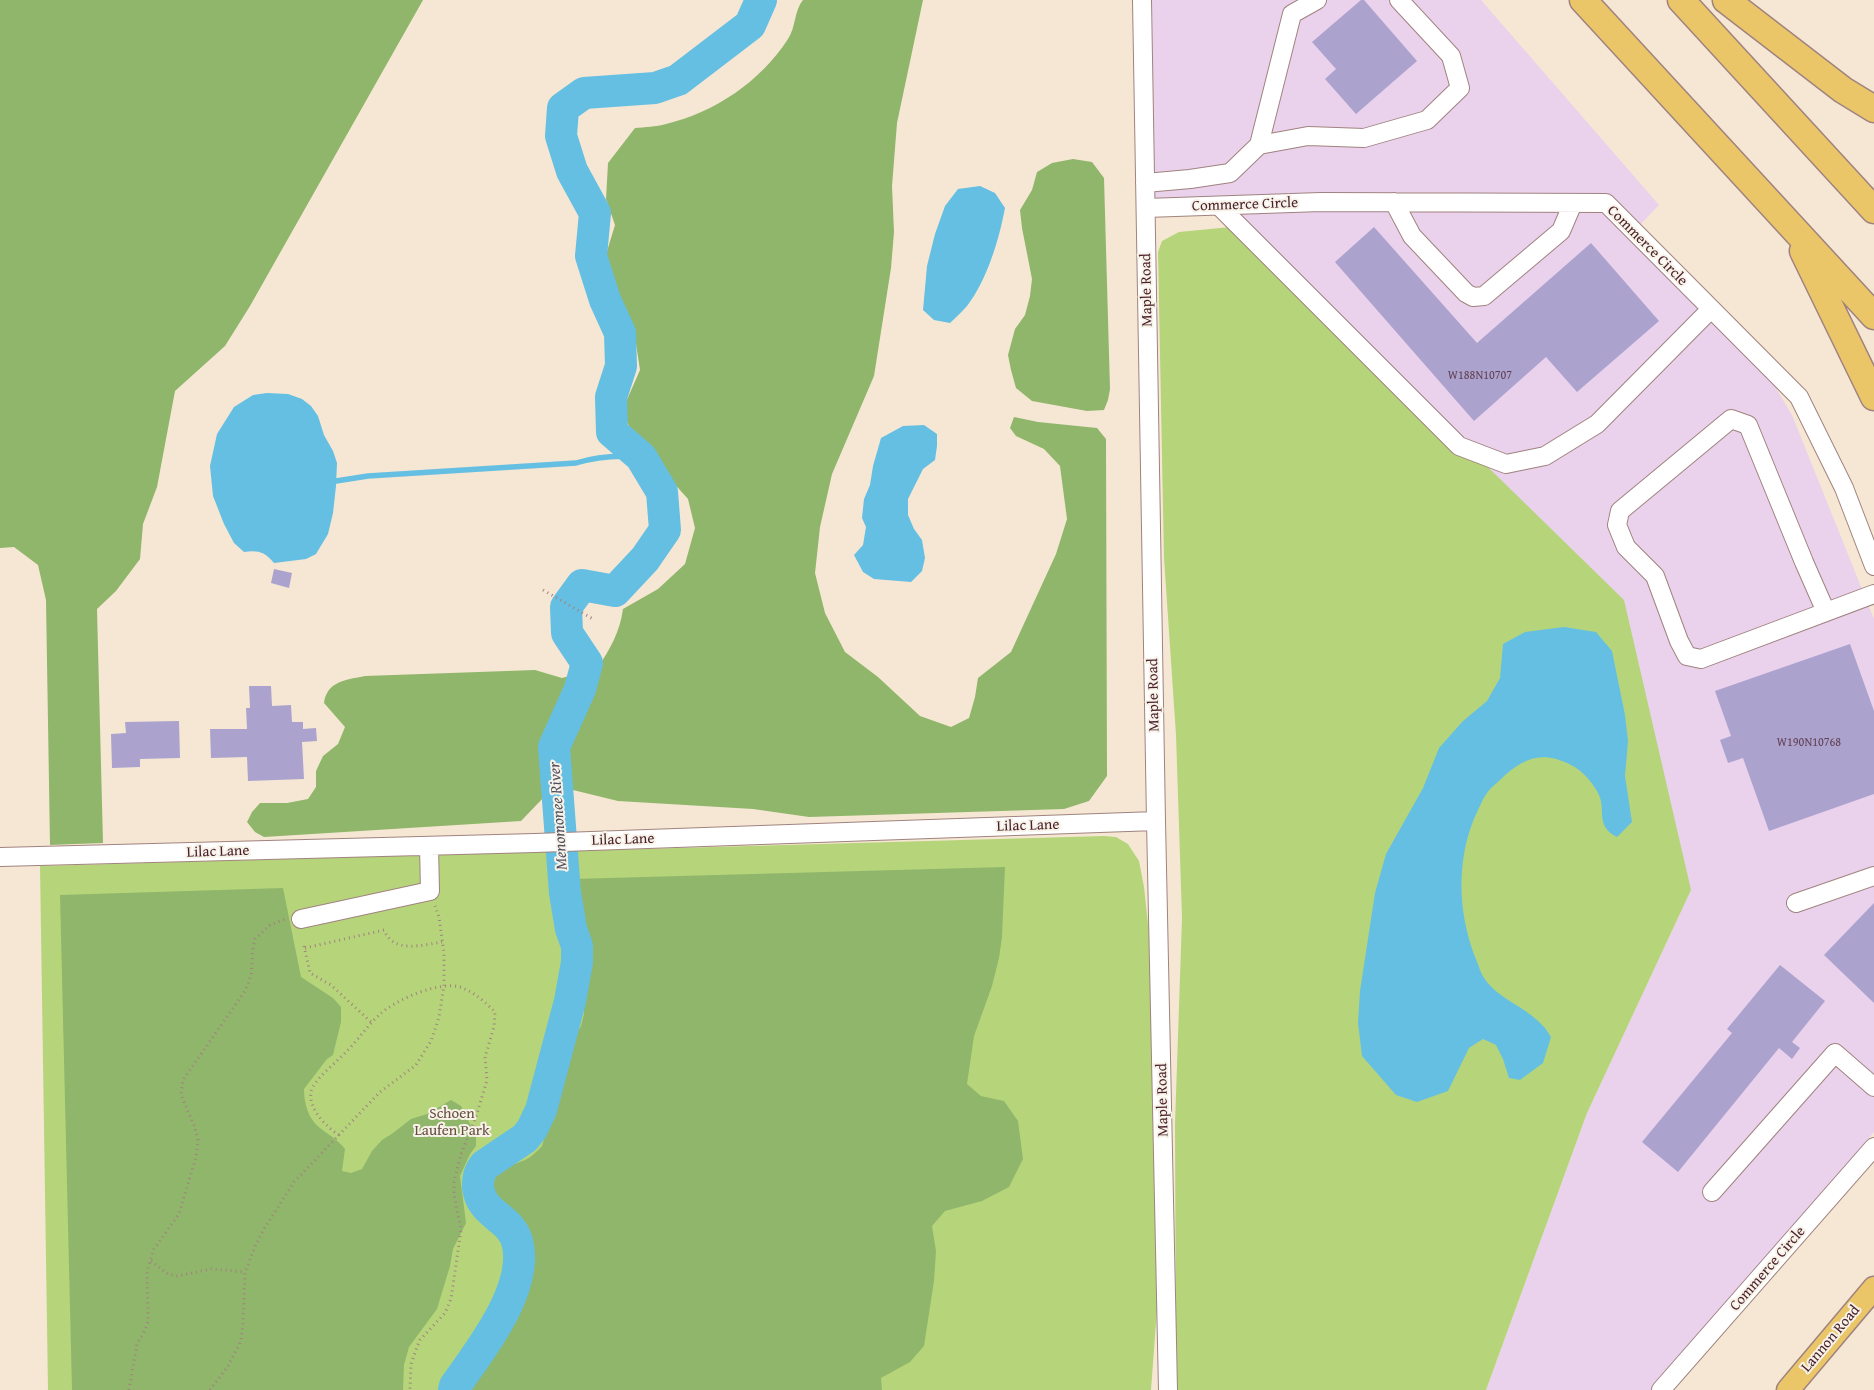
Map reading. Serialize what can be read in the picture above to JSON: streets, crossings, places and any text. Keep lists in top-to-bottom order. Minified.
{"streets":{"main road":["Lannon Road"],"street":["Commerce Circle","Maple Road","Lilac Lane"]},"crossings":[["Commerce Circle","Maple Road"],["Maple Road","Lilac Lane"]],"water":["Menomonee River"],"parks":["Schoen Laufen Park"],"house_numbers":["W188N10707","W190N10768"]}
